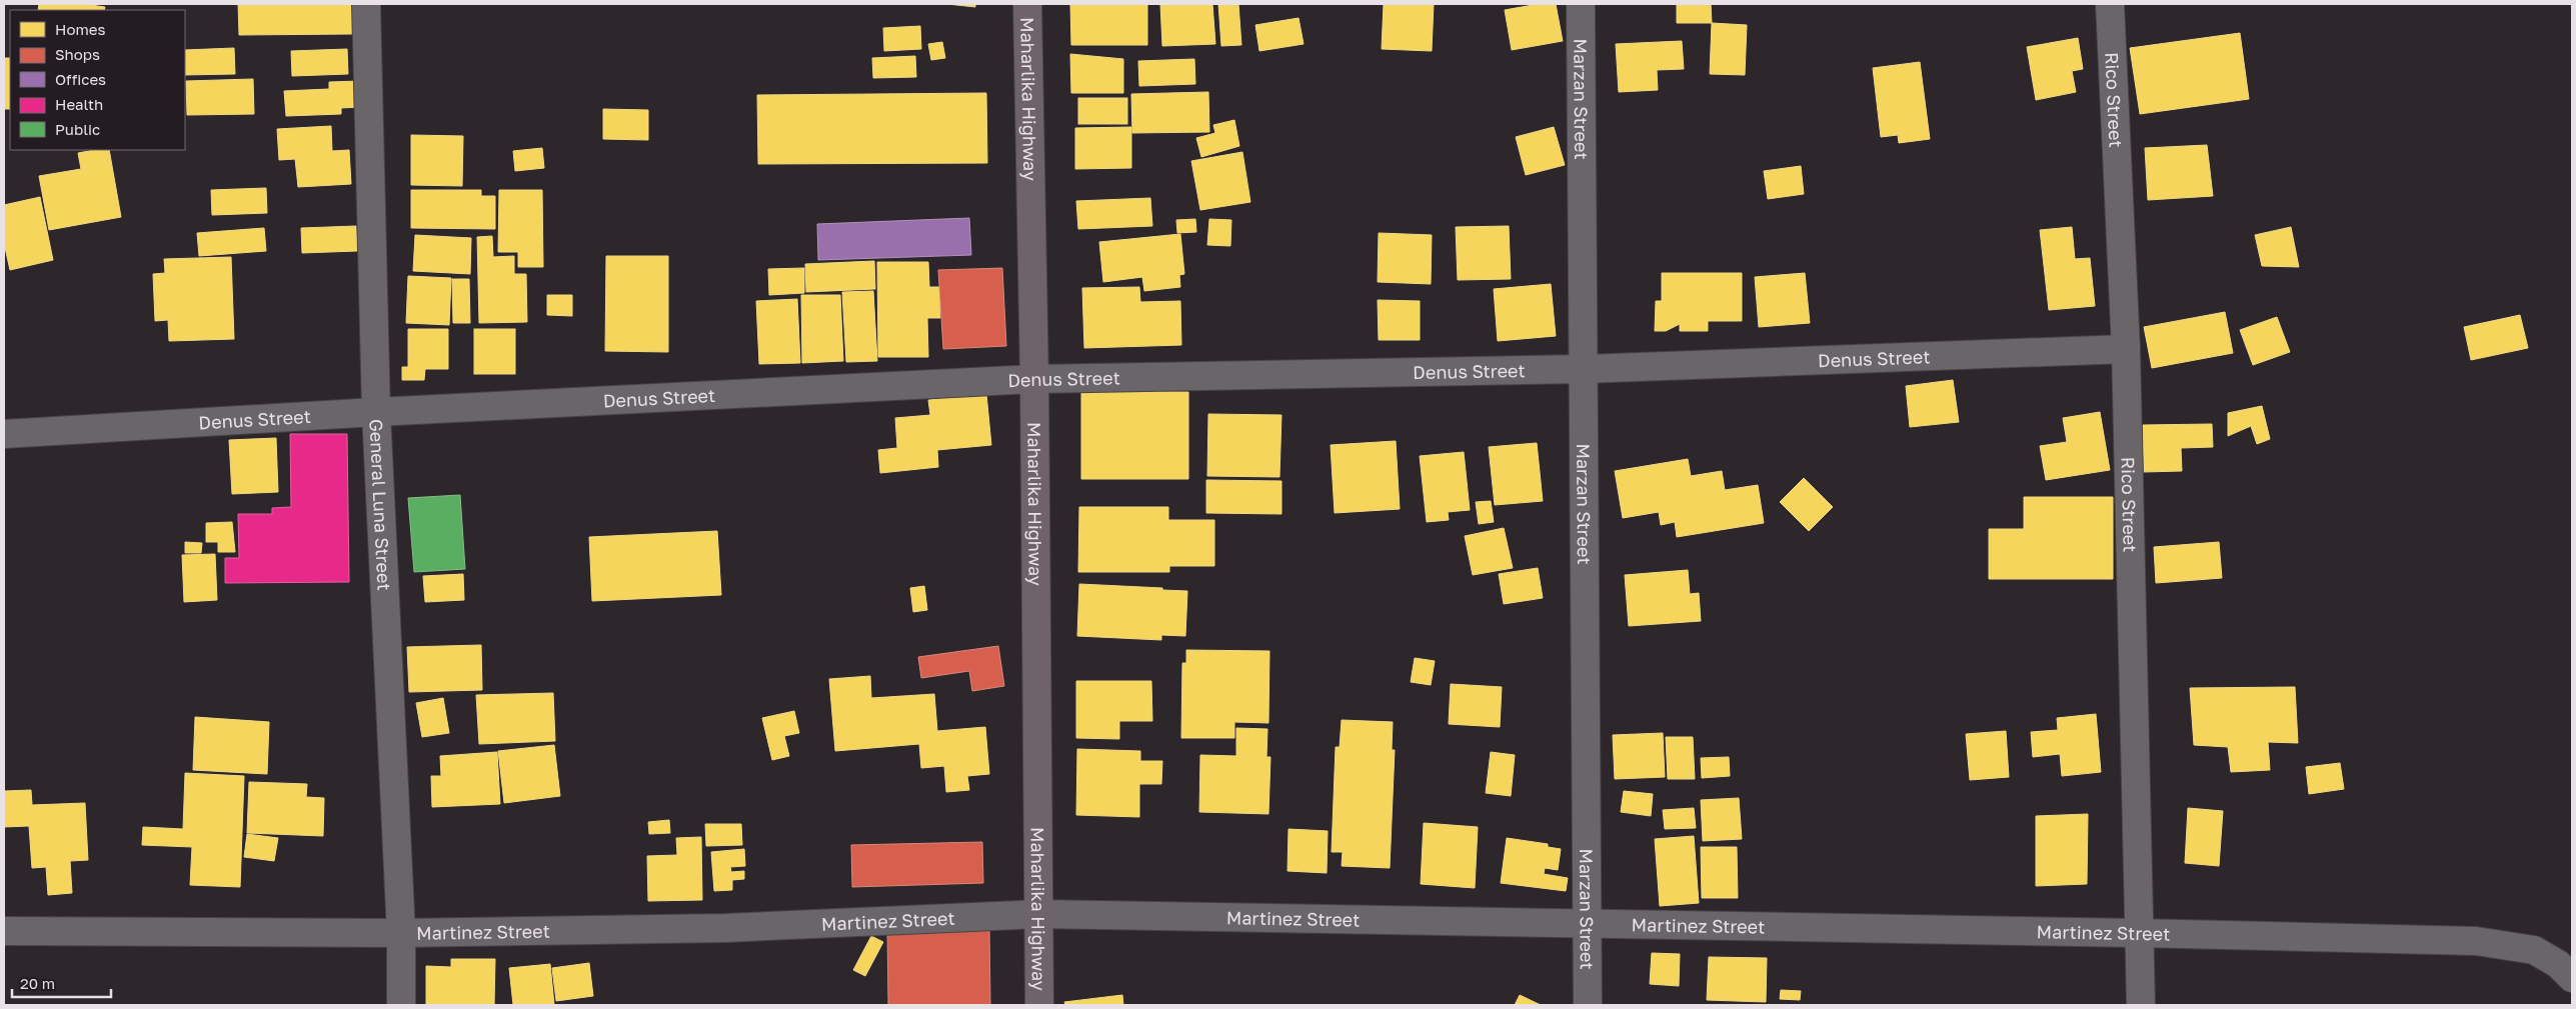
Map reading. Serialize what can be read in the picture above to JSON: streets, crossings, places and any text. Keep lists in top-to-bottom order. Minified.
{"streets":{"highway":["Maharlika Highway"],"street":["Marzan Street","Rico Street","Denus Street","General Luna Street","Martinez Street"]},"crossings":[["Maharlika Highway","Denus Street"],["Maharlika Highway","Martinez Street"],["Marzan Street","Denus Street"],["Marzan Street","Martinez Street"],["Rico Street","Denus Street"],["Rico Street","Martinez Street"],["Denus Street","General Luna Street"],["General Luna Street","Martinez Street"]],"legend":["Homes","Shops","Offices","Health","Public"],"scale_bar":"20 m"}
